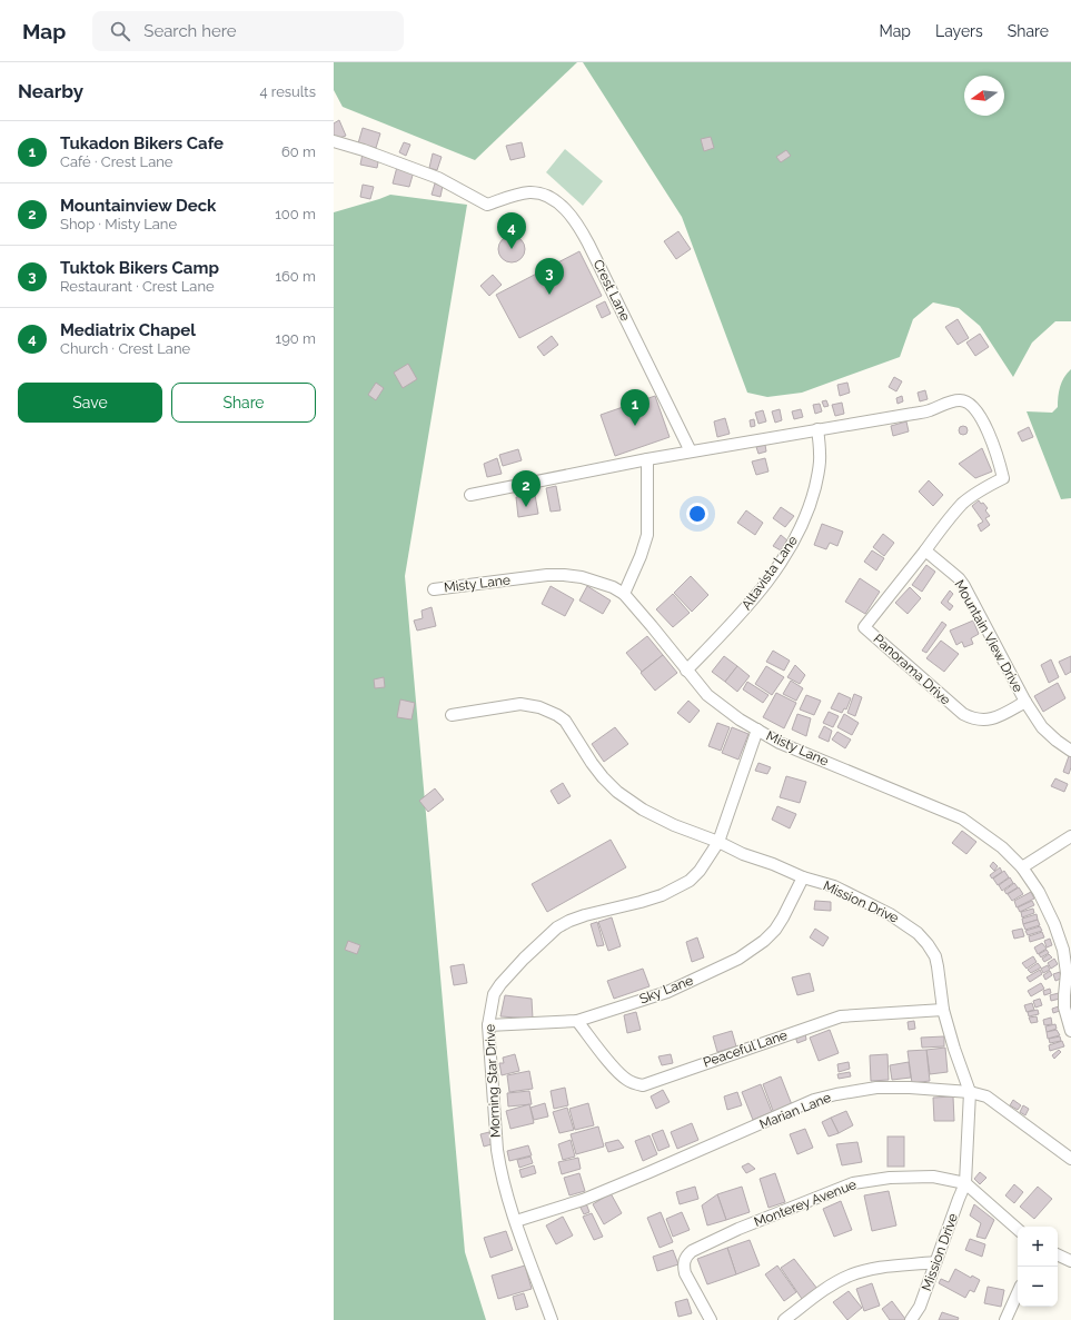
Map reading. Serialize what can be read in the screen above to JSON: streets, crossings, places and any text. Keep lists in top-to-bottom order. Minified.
{"streets":{"street":["Crest Lane","Altavista Lane","Misty Lane","Mountain View Drive","Panorama Drive","Mission Drive","Sky Lane","Peaceful Lane","Morning Star Drive","Marian Lane","Monterey Avenue"]},"crossings":[["Altavista Lane","Misty Lane"],["Misty Lane","Morning Star Drive"],["Mountain View Drive","Panorama Drive"],["Mission Drive","Sky Lane"],["Mission Drive","Peaceful Lane"],["Mission Drive","Morning Star Drive"],["Mission Drive","Marian Lane"],["Mission Drive","Monterey Avenue"],["Sky Lane","Peaceful Lane"],["Sky Lane","Morning Star Drive"],["Morning Star Drive","Marian Lane"]],"north":"left","page":{"header":"Map","search":"Search here","nav":["Map","Layers","Share"],"heading":["Nearby","4 results"],"list":[{"mark":"1","name":"Tukadon Bikers Cafe","note":"Café · Crest Lane","value":"60 m"},{"mark":"2","name":"Mountainview Deck","note":"Shop · Misty Lane","value":"100 m"},{"mark":"3","name":"Tuktok Bikers Camp","note":"Restaurant · Crest Lane","value":"160 m"},{"mark":"4","name":"Mediatrix Chapel","note":"Church · Crest Lane","value":"190 m"}],"pins":["4","3","1","2"],"buttons":["Save","Share"],"map_buttons":["+","−"]}}
